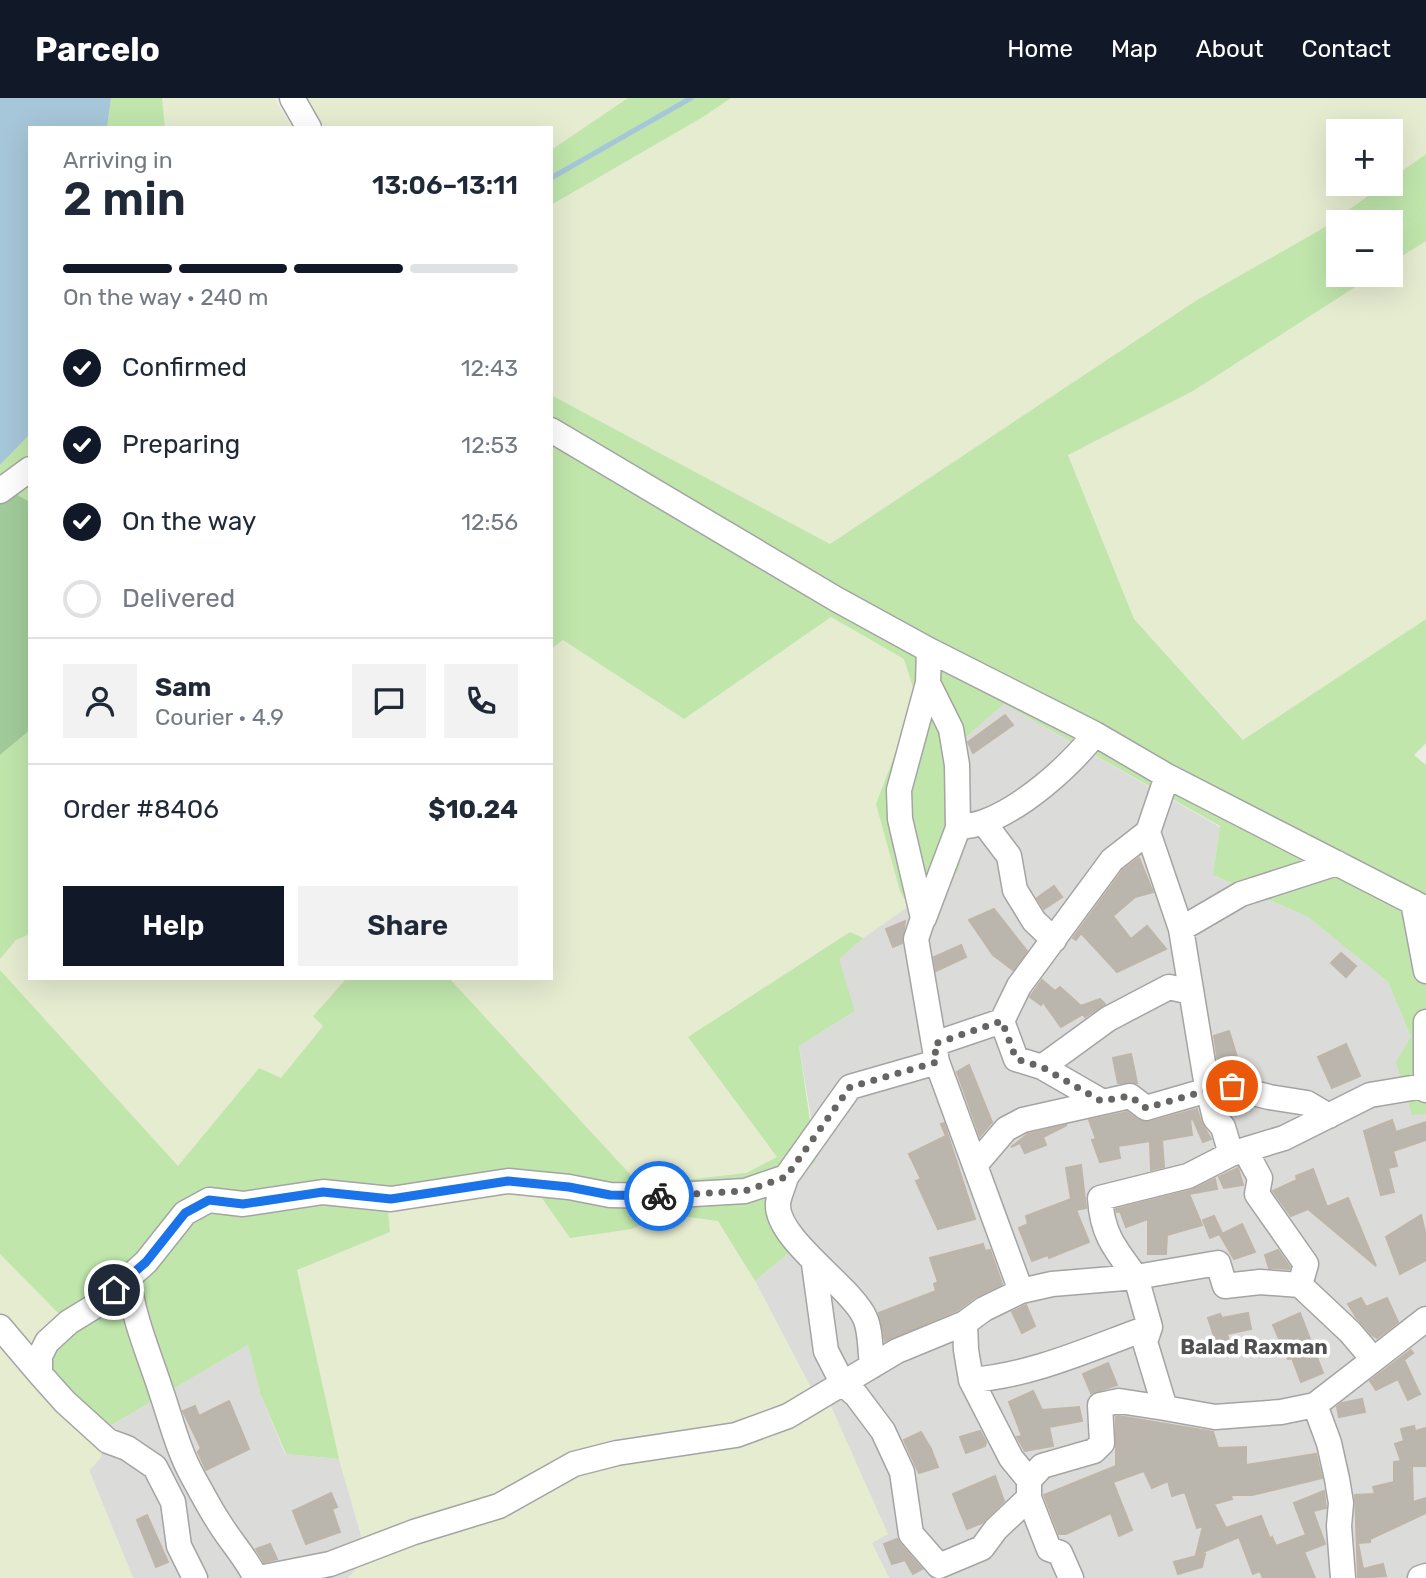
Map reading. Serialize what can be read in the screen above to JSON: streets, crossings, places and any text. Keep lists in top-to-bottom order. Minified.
{"districts":["Balad Raxman"],"page":{"header":"Parcelo","nav":["Home","Map","About","Contact"],"map_buttons":["+","−"],"heading":["2 min","Arriving in","13:06–13:11"],"panel":["Sam","Courier · 4.9","Order #8406","$10.24"],"bar":"On the way · 240 m","list":[["Confirmed","12:43"],["Preparing","12:53"],["On the way","12:56"],"Delivered"],"buttons":["Help","Share"]}}
